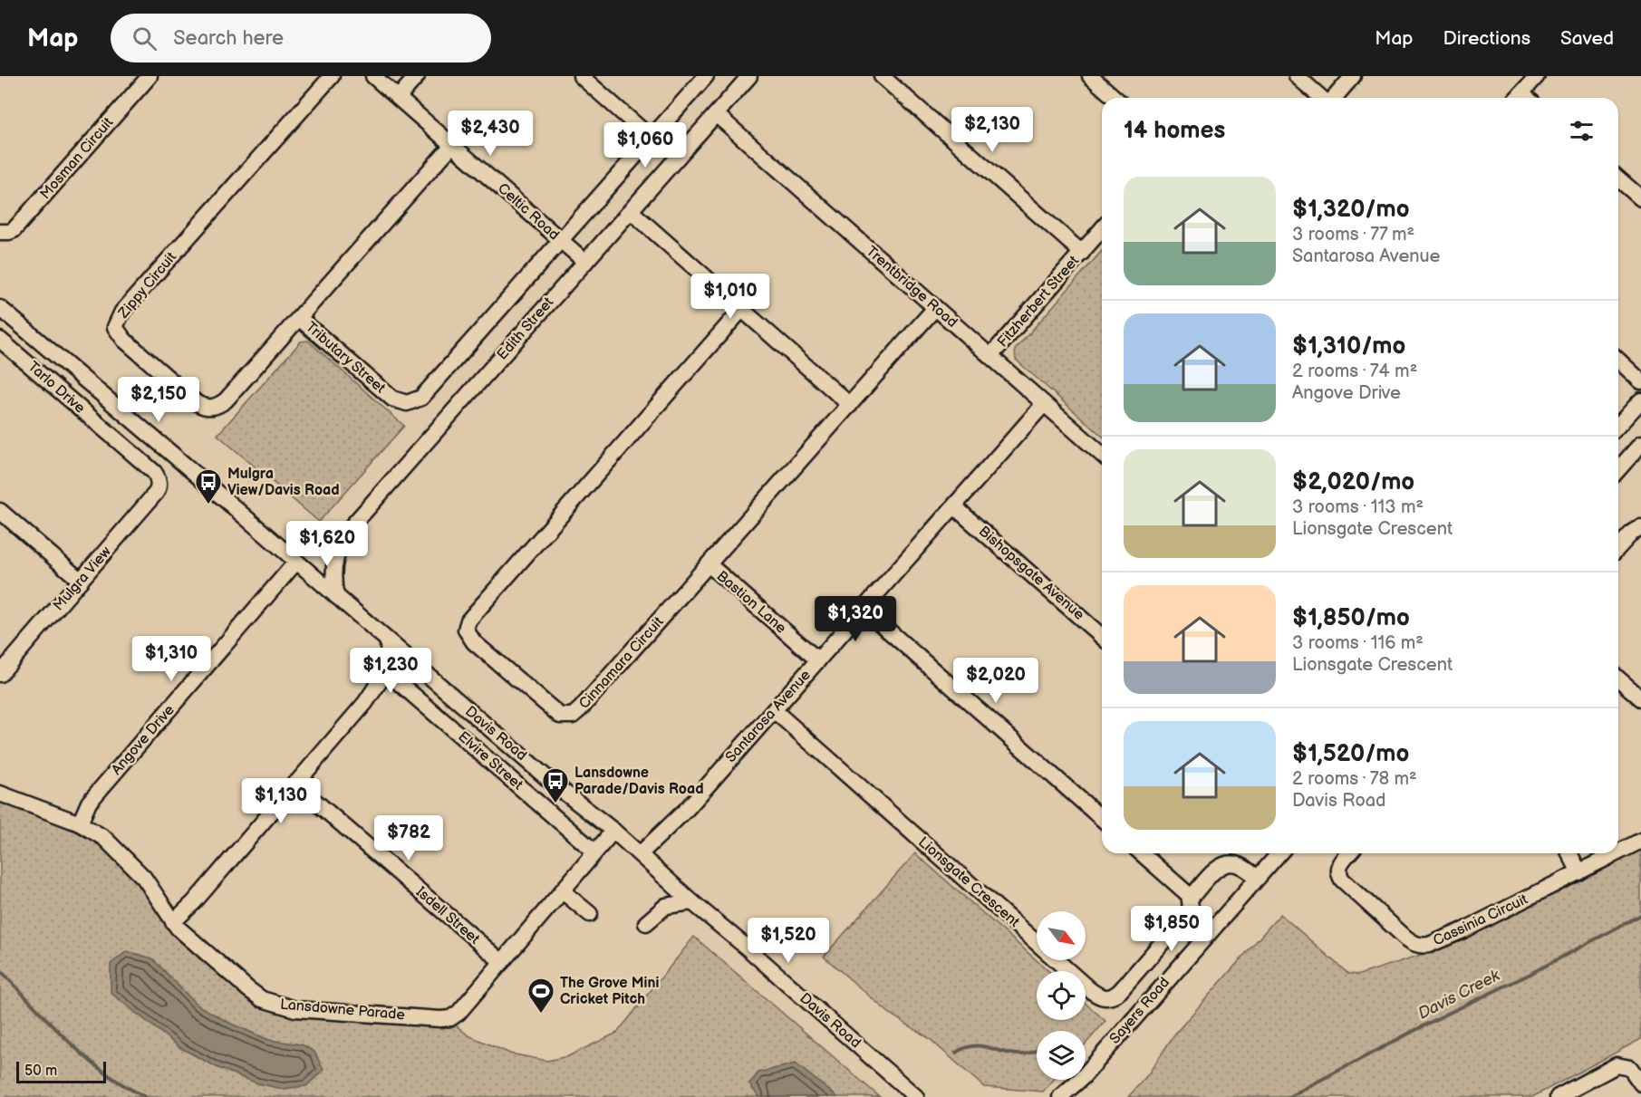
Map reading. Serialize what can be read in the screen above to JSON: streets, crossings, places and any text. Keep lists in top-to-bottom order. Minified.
{"streets":{"street":["Mosman Circuit","Celtic Road","Zippy Circuit","Trentbridge Road","Fitzherbert Street","Edith Street","Tributary Street","Tarlo Drive","Bishopsgate Avenue","Mulgra View","Bastion Lane","Cinnamara Circuit","Santarosa Avenue","Davis Road","Angove Drive","Elvire Street","Lionsgate Crescent","Isdell Street","Cassinia Circuit","Lansdowne Parade","Sayers Road"]},"crossings":[["Celtic Road","Zippy Circuit"],["Celtic Road","Edith Street"],["Celtic Road","Tributary Street"],["Zippy Circuit","Tributary Street"],["Trentbridge Road","Fitzherbert Street"],["Trentbridge Road","Edith Street"],["Trentbridge Road","Cinnamara Circuit"],["Trentbridge Road","Santarosa Avenue"],["Edith Street","Davis Road"],["Tarlo Drive","Mulgra View"],["Bishopsgate Avenue","Santarosa Avenue"],["Bastion Lane","Cinnamara Circuit"],["Bastion Lane","Santarosa Avenue"],["Santarosa Avenue","Davis Road"],["Santarosa Avenue","Lionsgate Crescent"],["Davis Road","Angove Drive"],["Davis Road","Lansdowne Parade"],["Angove Drive","Lansdowne Parade"],["Elvire Street","Lansdowne Parade"],["Isdell Street","Lansdowne Parade"]],"water":["Davis Creek"],"places":{"bus stop":["Mulgra View/Davis Road","Lansdowne Parade/Davis Road"],"sports":["The Grove Mini Cricket Pitch"]},"scale_bar":"50 m","north":"bottom right","page":{"header":"Map","search":"Search here","nav":["Map","Directions","Saved"],"heading":"14 homes","price":["$2,130","$2,430","$1,060","$1,010","$2,150","$1,620","$1,320","$1,310","$1,230","$2,020","$1,130","$782","$1,850","$1,520"],"list":[{"name":"$1,320/mo","note":"3 rooms · 77 m² · Santarosa Avenue"},{"name":"$1,310/mo","note":"2 rooms · 74 m² · Angove Drive"},{"name":"$2,020/mo","note":"3 rooms · 113 m² · Lionsgate Crescent"},{"name":"$1,850/mo","note":"3 rooms · 116 m² · Lionsgate Crescent"},{"name":"$1,520/mo","note":"2 rooms · 78 m² · Davis Road"}],"scale":"50 m"}}
